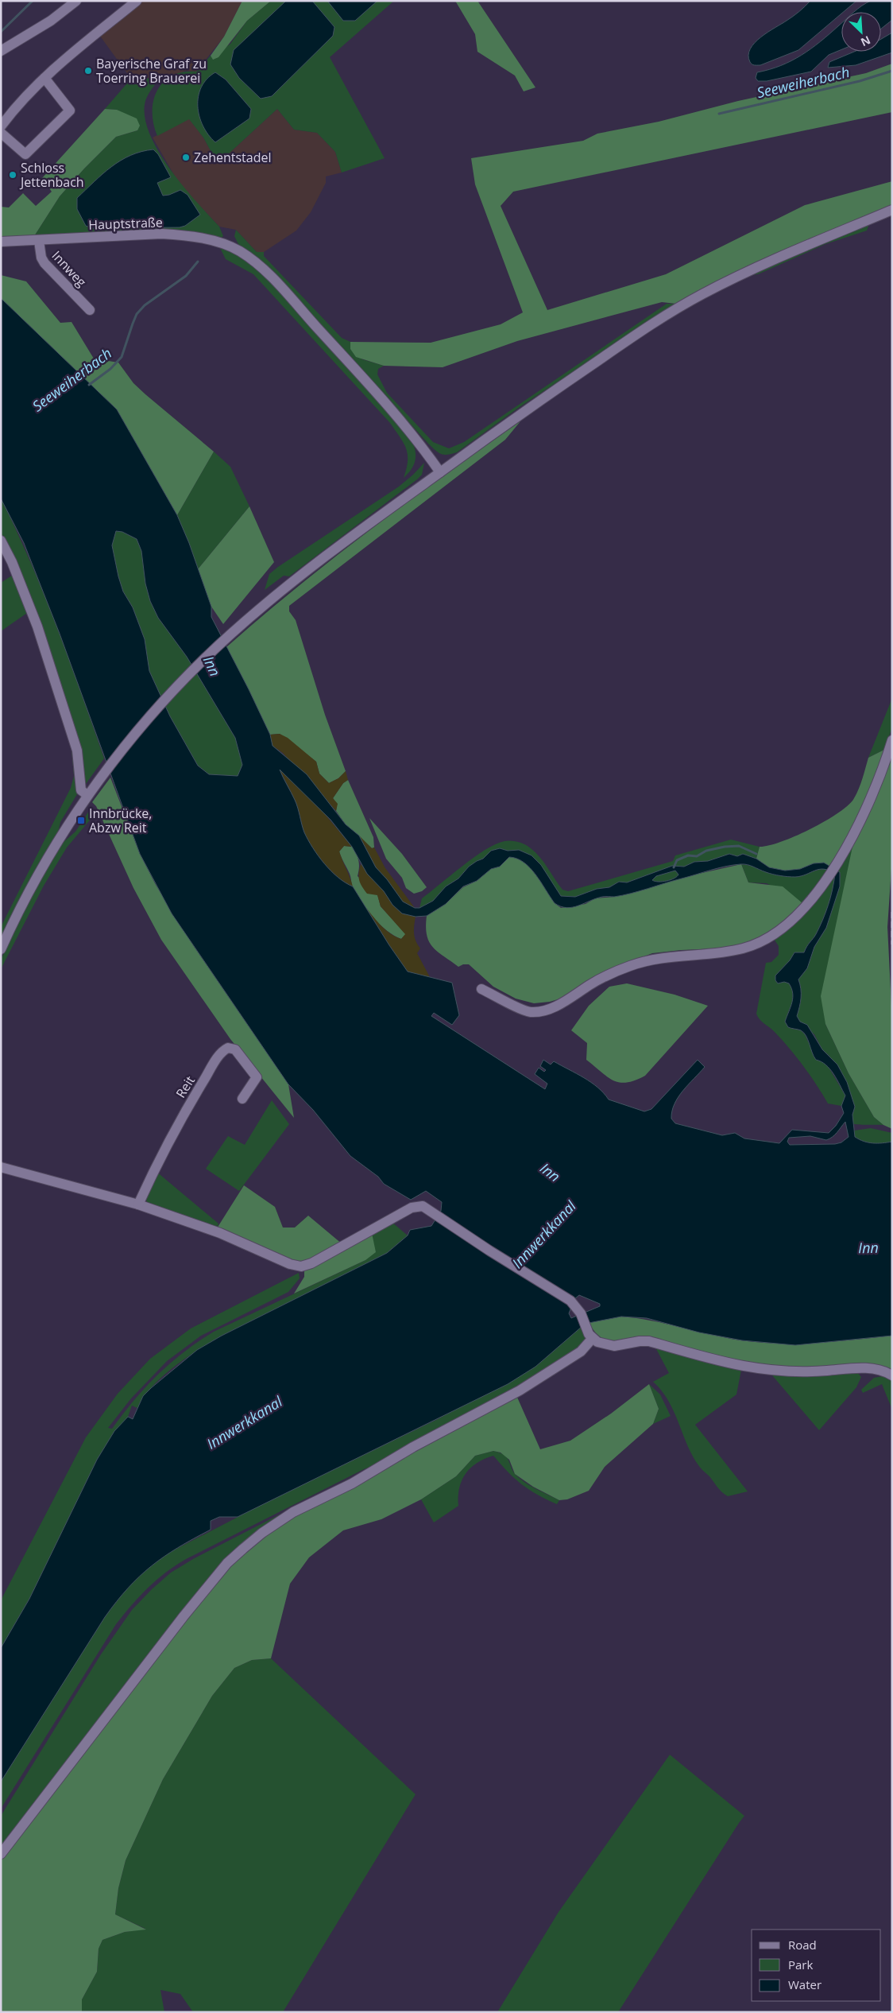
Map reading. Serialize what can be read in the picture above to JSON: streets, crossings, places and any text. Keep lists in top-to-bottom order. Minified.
{"streets":{"street":["Hauptstraße","Innweg","Reit"]},"crossings":[["Hauptstraße","Innweg"]],"water":["Seeweiherbach","Inn","Innwerkkanal"],"places":{"other":["Bayerische Graf zu Toerring Brauerei","Zehentstadel","Schloss Jettenbach"],"transit":["Innbrücke, Abzw Reit"]},"legend":["Road","Park","Water"],"north":"bottom right"}
